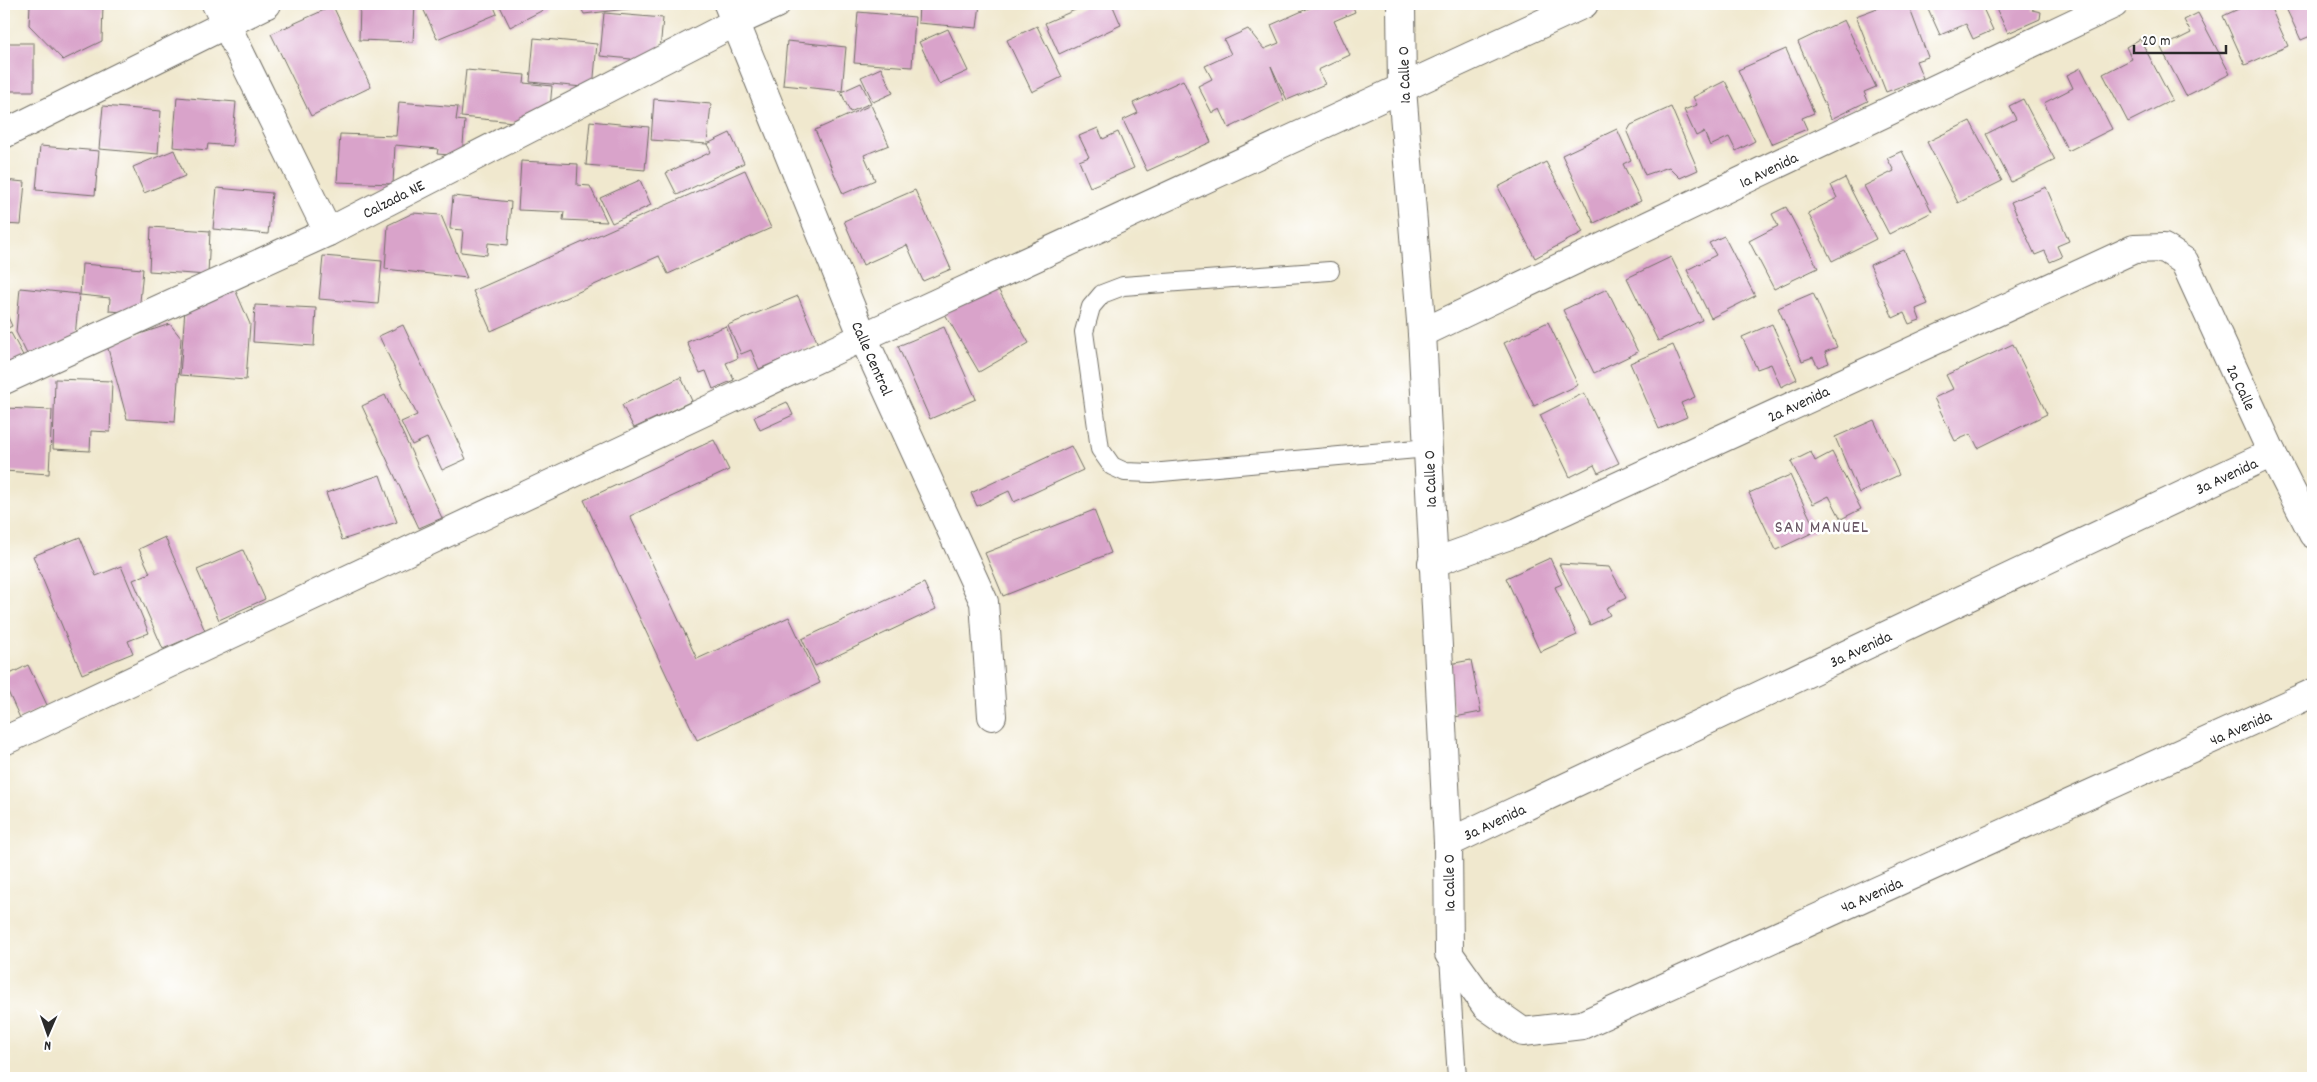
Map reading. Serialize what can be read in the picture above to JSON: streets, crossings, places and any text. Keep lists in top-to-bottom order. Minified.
{"streets":{"street":["1a Calle O","1a Avenida","Calzada NE","Calle Central","2a Calle","2a Avenida","3a Avenida","4a Avenida"]},"crossings":[["1a Calle O","1a Avenida"],["1a Calle O","2a Avenida"],["1a Calle O","3a Avenida"],["1a Calle O","4a Avenida"],["Calzada NE","Calle Central"],["2a Calle","2a Avenida"],["2a Calle","3a Avenida"]],"districts":["SAN MANUEL"],"scale_bar":"20 m","north":"bottom"}
